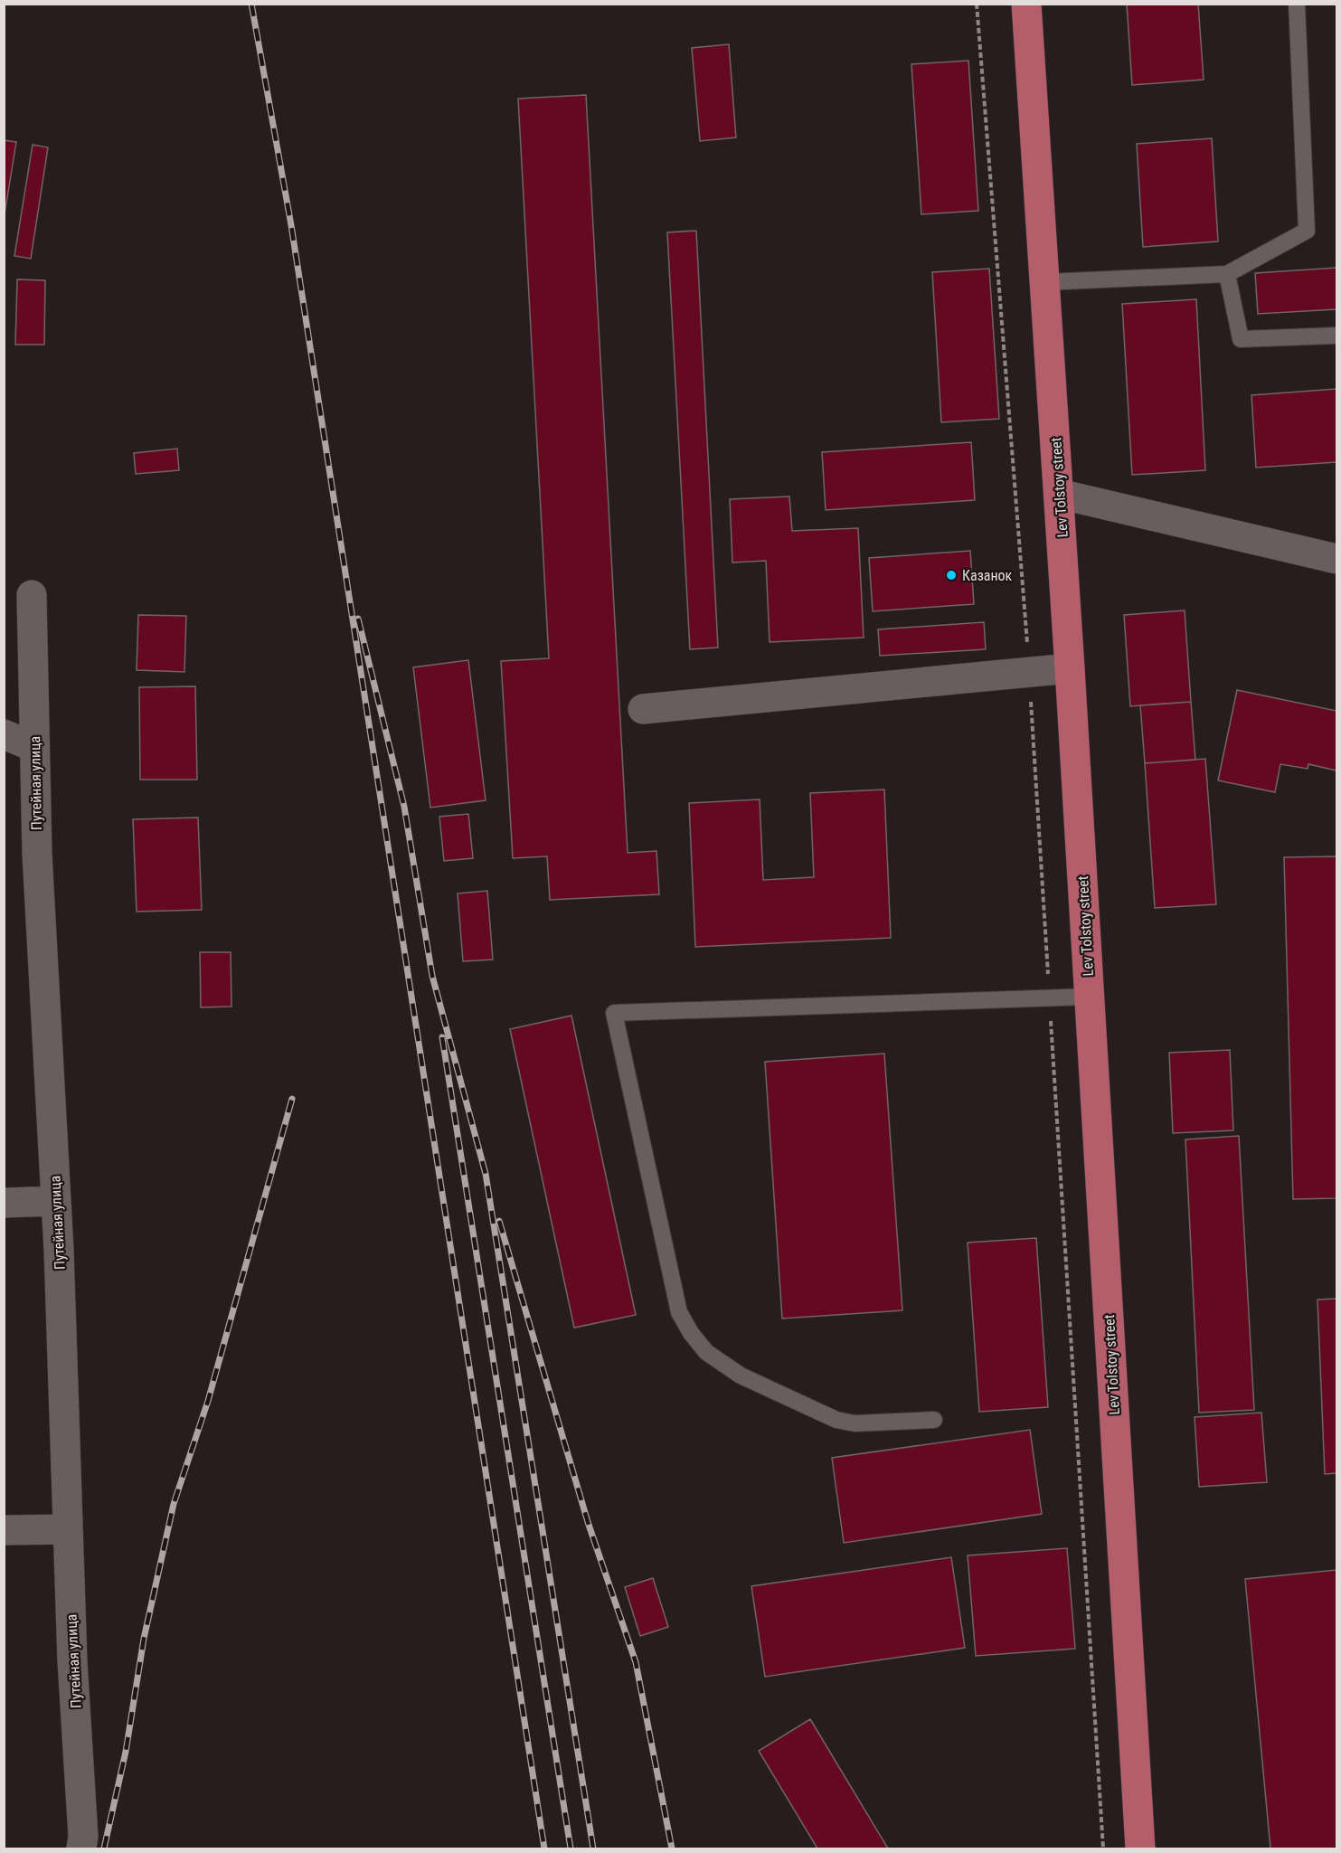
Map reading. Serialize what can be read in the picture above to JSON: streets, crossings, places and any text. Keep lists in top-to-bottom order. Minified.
{"streets":{"main road":["Lev Tolstoy street"],"street":["Путейная улица"]},"places":["Казанок"]}
